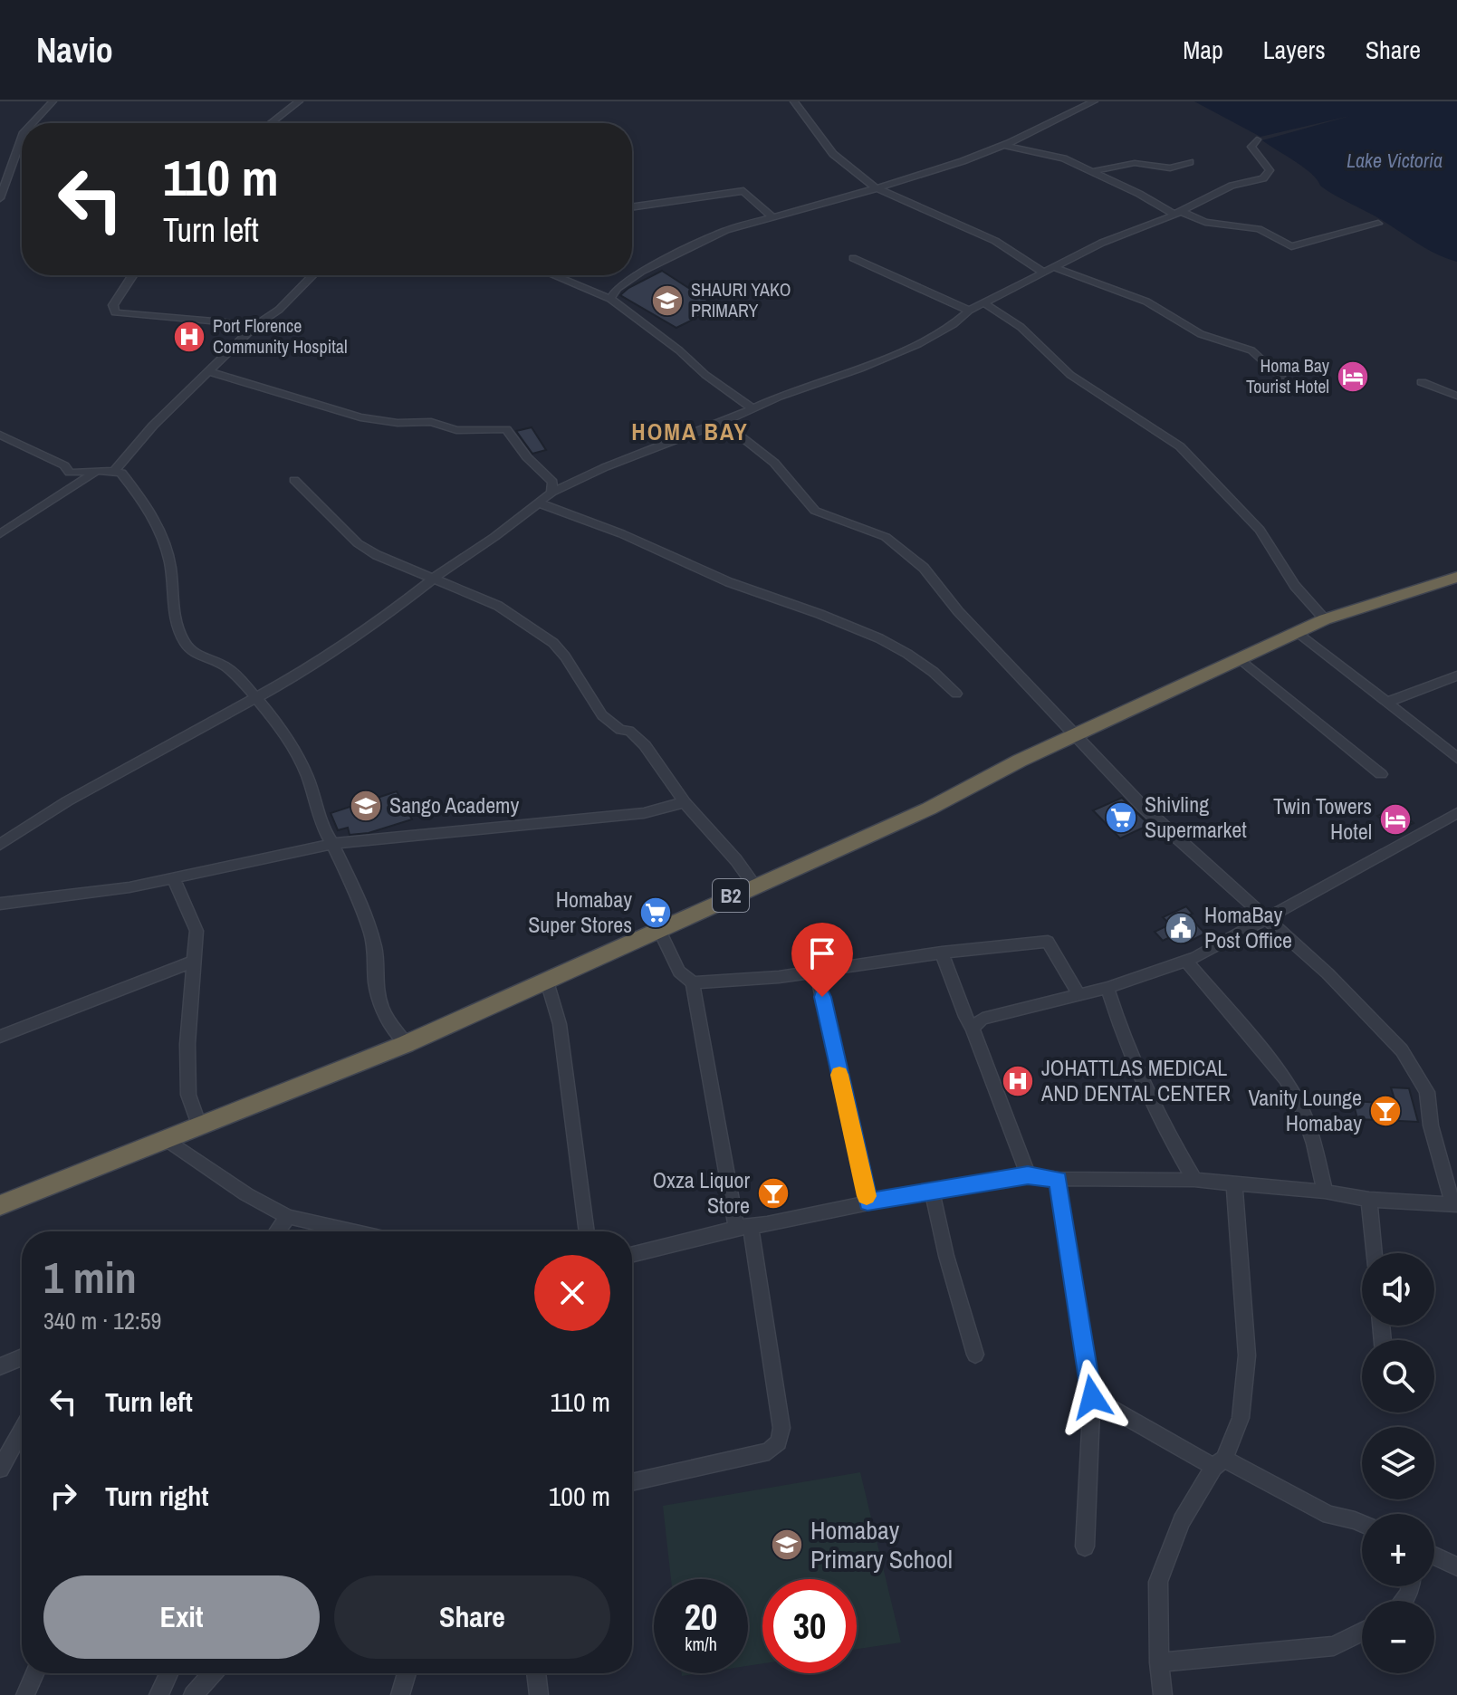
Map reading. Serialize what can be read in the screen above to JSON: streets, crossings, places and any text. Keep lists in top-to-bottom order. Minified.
{"streets":{"highway":["B2"]},"districts":["HOMA BAY"],"water":["Lake Victoria"],"places":{"school or university":["SHAURI YAKO PRIMARY","Sango Academy","Homabay Primary School"],"hospital":["Port Florence Community Hospital","JOHATTLAS MEDICAL AND DENTAL CENTER"],"hotel":["Homa Bay Tourist Hotel","Twin Towers Hotel"],"supermarket":["Shivling Supermarket","Homabay Super Stores"],"public building":["HomaBay Post Office"],"bar":["Vanity Lounge Homabay","Oxza Liquor Store"]},"page":{"header":"Navio","nav":["Map","Layers","Share"],"turn":["110 m","Turn left"],"heading":["1 min","340 m · 12:59"],"map_buttons":["+","−"],"list":[{"name":"Turn left","value":"110 m"},{"name":"Turn right","value":"100 m"}],"buttons":["Exit","Share"],"speed":"20 km/h","limit":"30"}}
